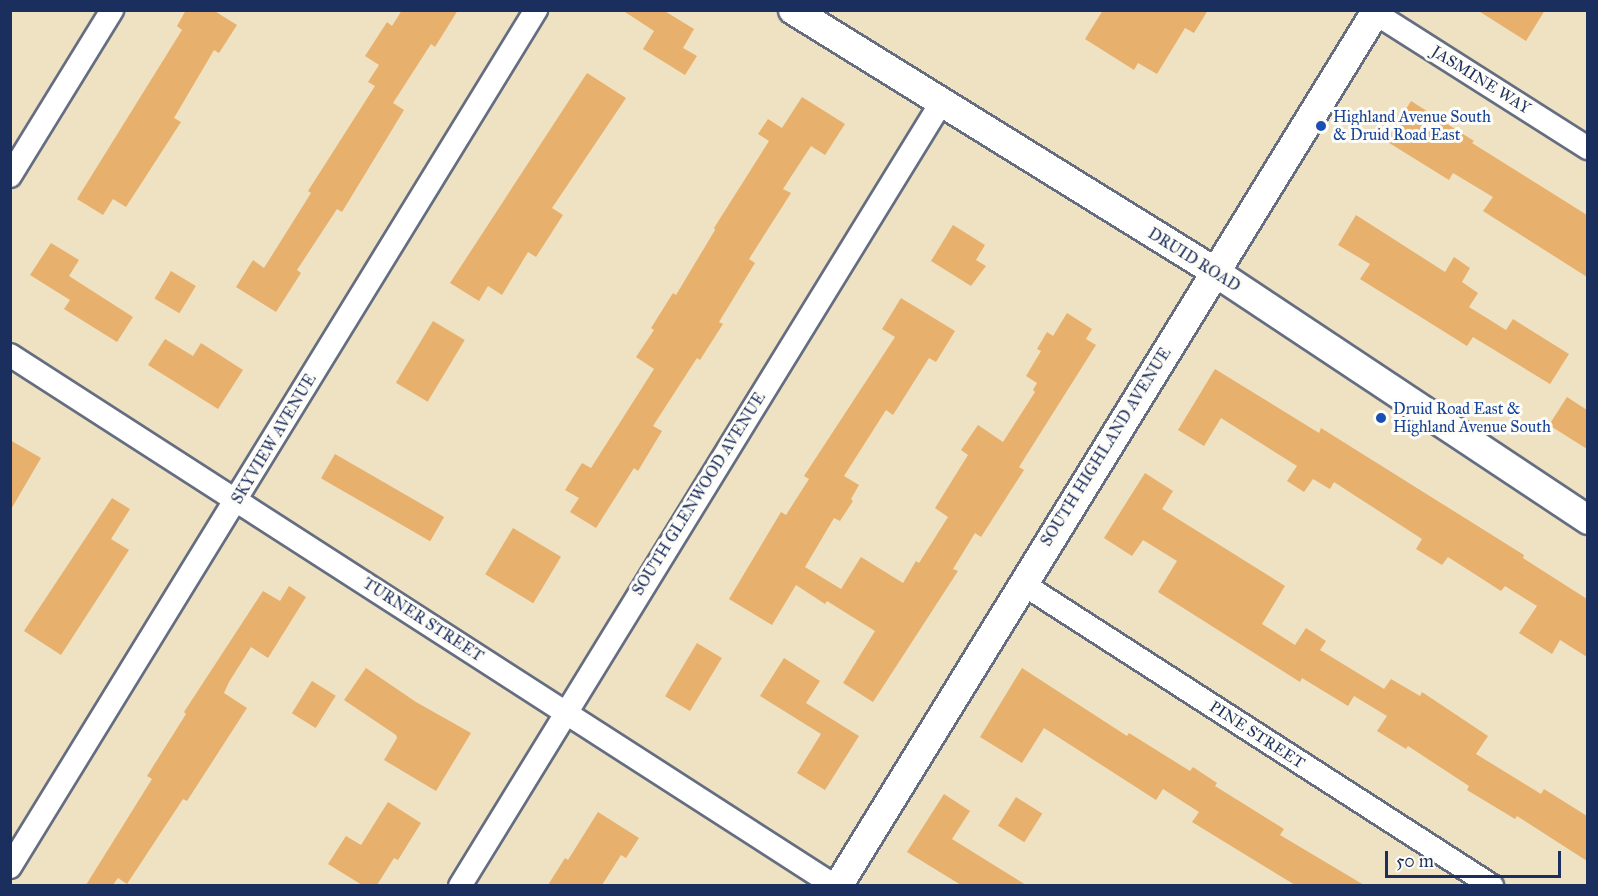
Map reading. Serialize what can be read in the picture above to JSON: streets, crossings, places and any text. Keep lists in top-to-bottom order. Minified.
{"streets":{"street":["JASMINE WAY","DRUID ROAD","SKYVIEW AVENUE","SOUTH HIGHLAND AVENUE","SOUTH GLENWOOD AVENUE","TURNER STREET","PINE STREET"]},"crossings":[["JASMINE WAY","SOUTH HIGHLAND AVENUE"],["DRUID ROAD","SOUTH HIGHLAND AVENUE"],["DRUID ROAD","SOUTH GLENWOOD AVENUE"],["SKYVIEW AVENUE","TURNER STREET"],["SOUTH HIGHLAND AVENUE","TURNER STREET"],["SOUTH HIGHLAND AVENUE","PINE STREET"],["SOUTH GLENWOOD AVENUE","TURNER STREET"]],"places":["Highland Avenue South & Druid Road East","Druid Road East & Highland Avenue South"],"scale_bar":"50 m"}
